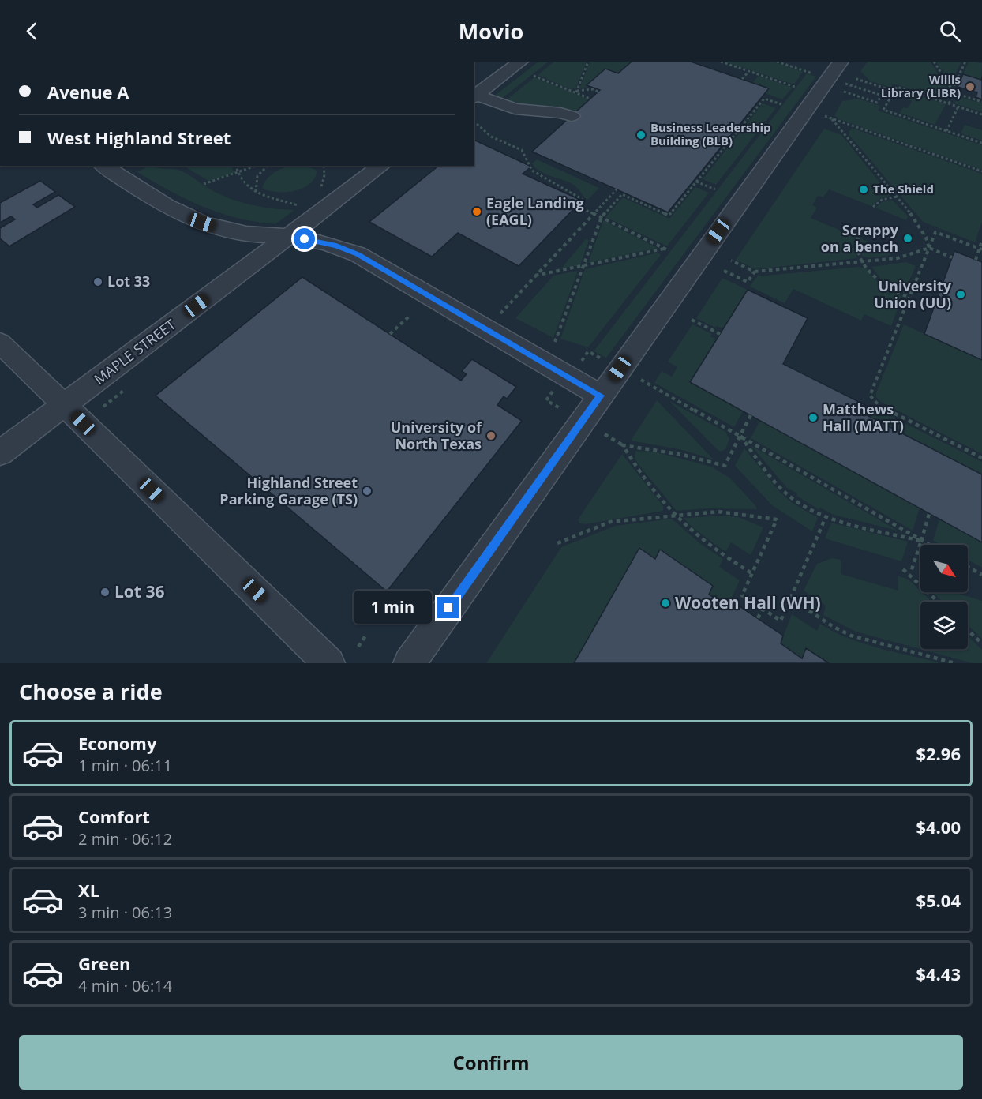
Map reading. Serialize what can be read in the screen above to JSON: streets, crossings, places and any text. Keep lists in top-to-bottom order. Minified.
{"streets":{"street":["MAPLE STREET"]},"places":["Willis Library (LIBR)","Business Leadership Building (BLB)","The Shield","Eagle Landing (EAGL)","Scrappy on a bench","Lot 33","University Union (UU)","Matthews Hall (MATT)","University of North Texas","Highland Street Parking Garage (TS)","Lot 36","Wooten Hall (WH)"],"north":"bottom right","page":{"header":"Movio","banner":["Avenue A","West Highland Street"],"bubble":"1 min","heading":"Choose a ride","list":[{"name":"Economy","note":"1 min · 06:11","value":"$2.96"},{"name":"Comfort","note":"2 min · 06:12","value":"$4.00"},{"name":"XL","note":"3 min · 06:13","value":"$5.04"},{"name":"Green","note":"4 min · 06:14","value":"$4.43"}],"buttons":"Confirm"}}
